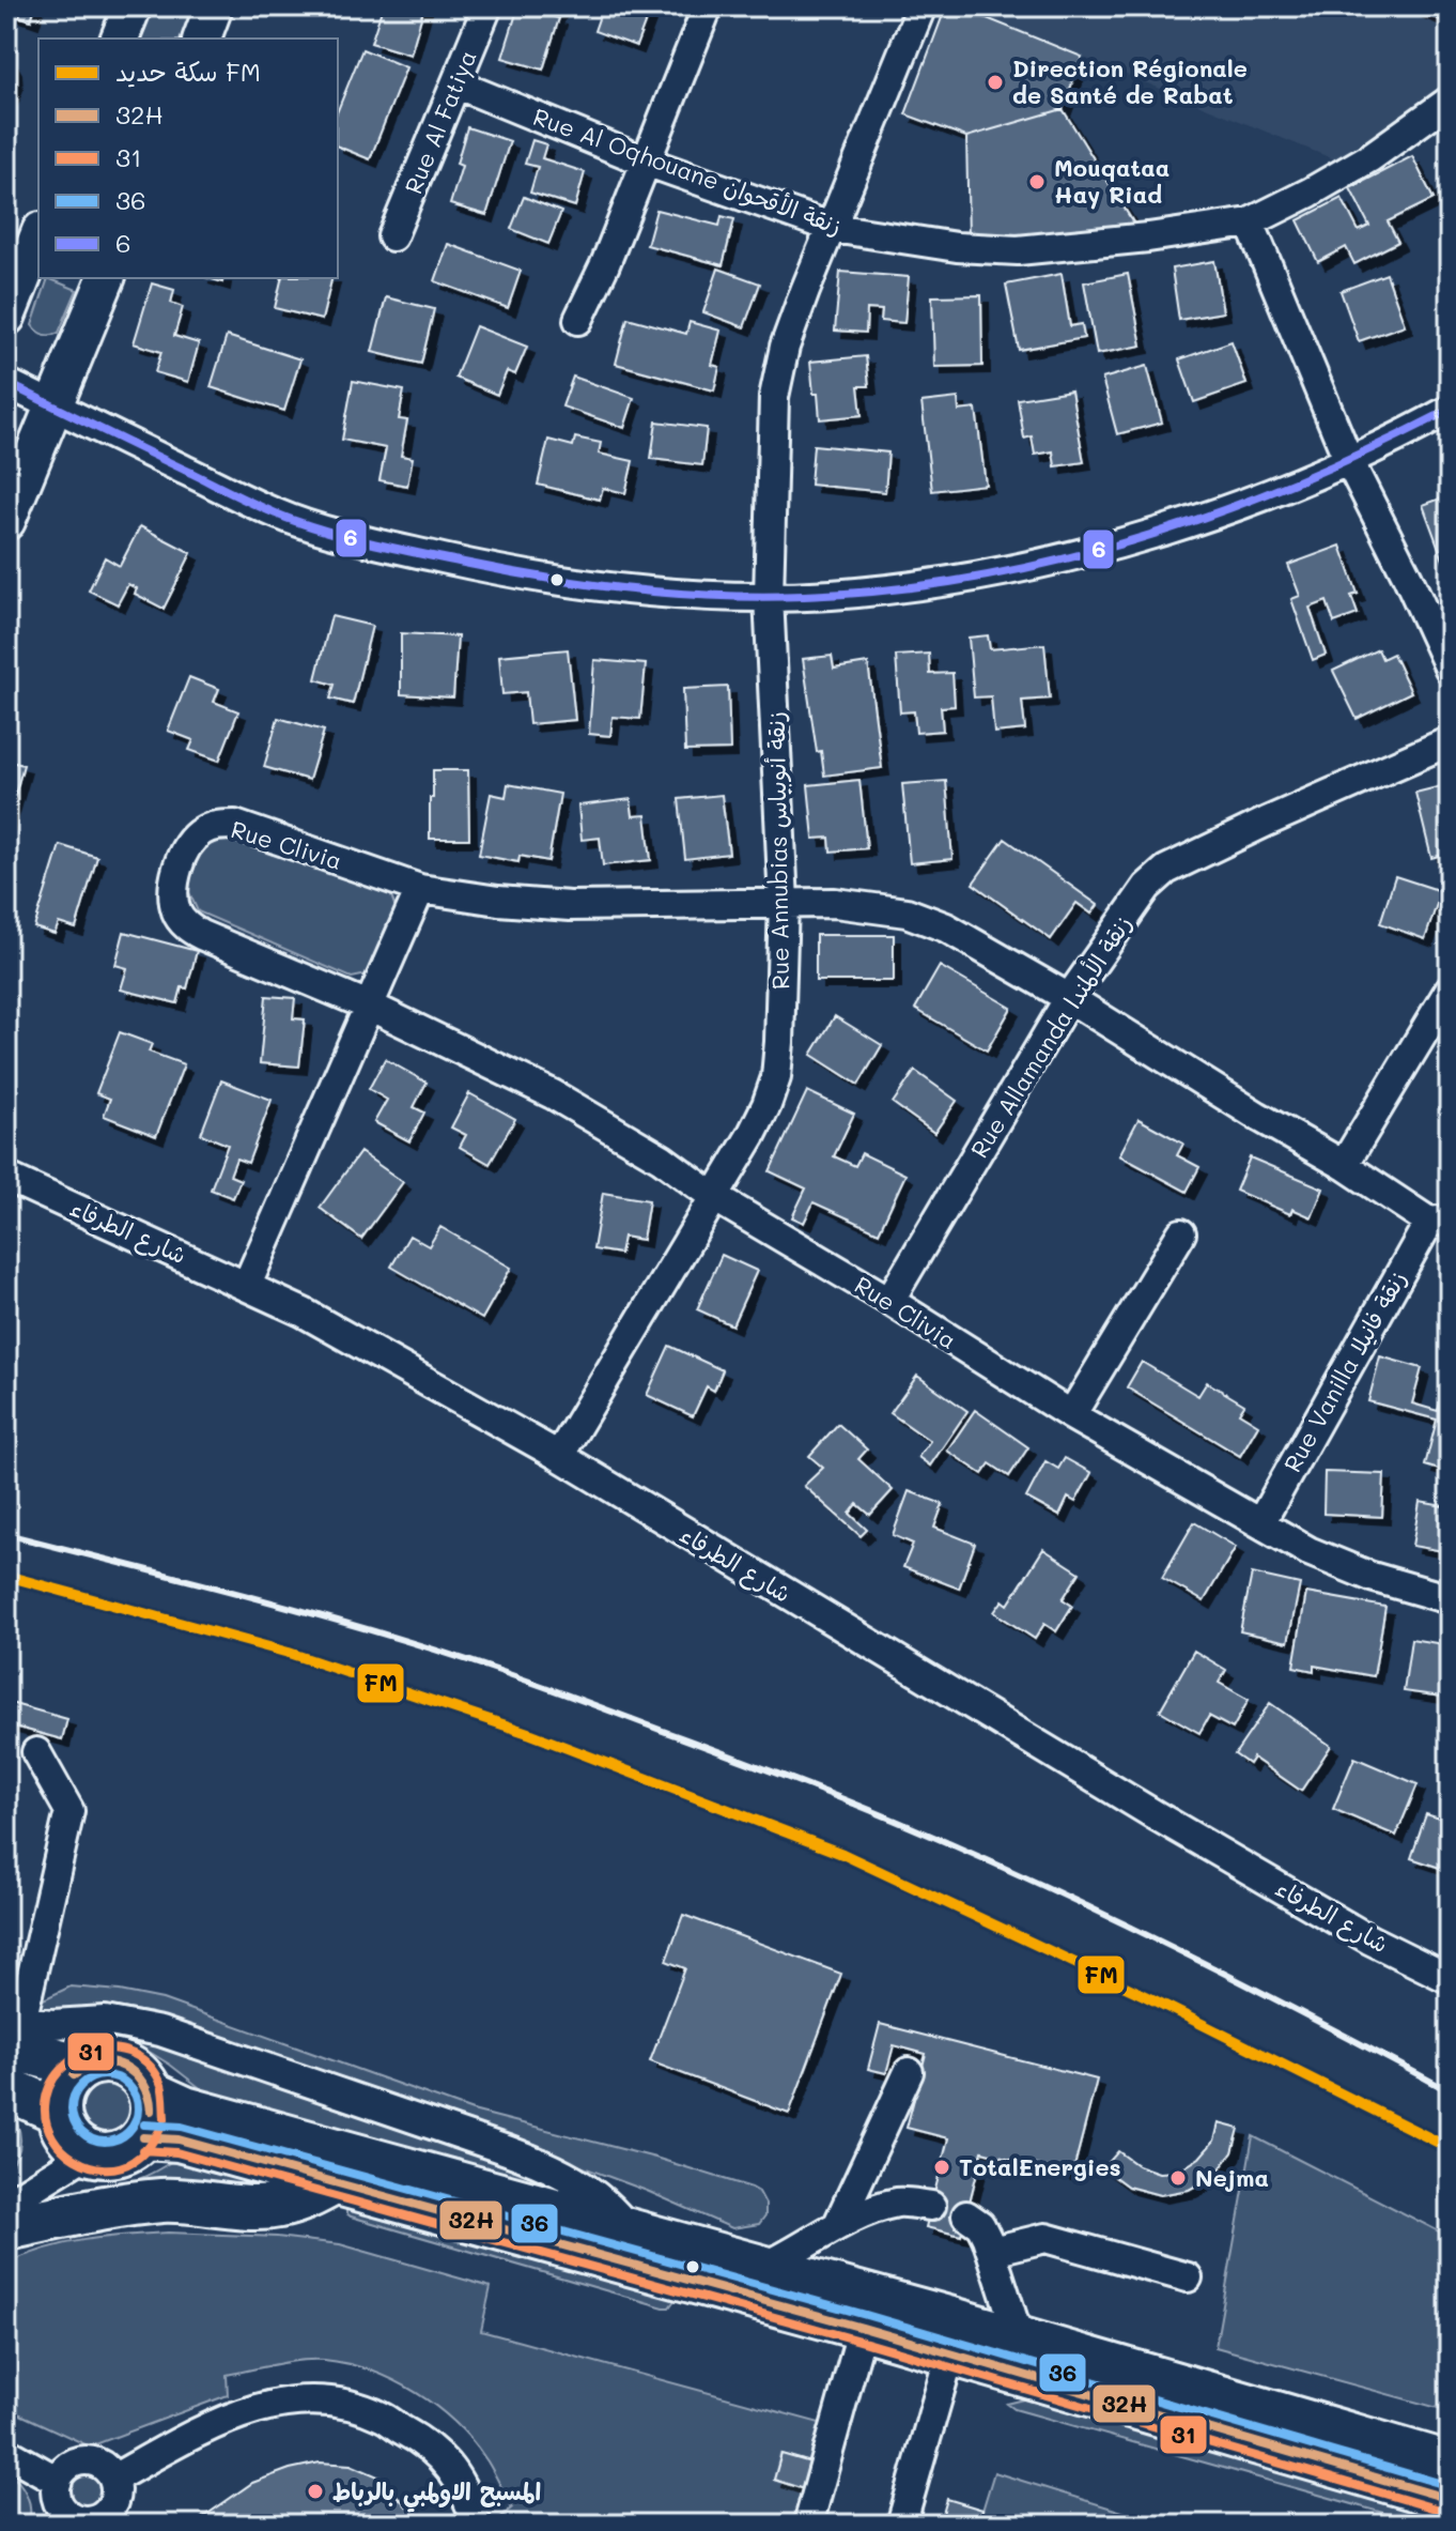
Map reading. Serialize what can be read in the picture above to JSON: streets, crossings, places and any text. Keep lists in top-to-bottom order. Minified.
{"streets":{"street":["Rue Al Fatiya","Rue Al Oqhouane زنقة الأقحوان","Rue Clivia","Rue Annubias زنقة أنوبياس","Rue Allamanda زنقة الألمندا","شارع الطرفاء","Rue Vanilla زنقة فانيلا"]},"crossings":[["Rue Al Fatiya","Rue Al Oqhouane زنقة الأقحوان"],["Rue Al Oqhouane زنقة الأقحوان","Rue Annubias زنقة أنوبياس"],["Rue Clivia","Rue Annubias زنقة أنوبياس"],["Rue Clivia","Rue Allamanda زنقة الألمندا"],["Rue Clivia","Rue Vanilla زنقة فانيلا"],["Rue Annubias زنقة أنوبياس","شارع الطرفاء"]],"places":["Direction Régionale de Santé de Rabat","Mouqataa Hay Riad","TotalEnergies","Nejma","المسبح الاولمبي بالرباط"],"lines":["transit line 6","rail line FM","transit line 31","transit line 32H","transit line 36"],"legend":["سكة حديد FM","32H","31","36","6"]}
